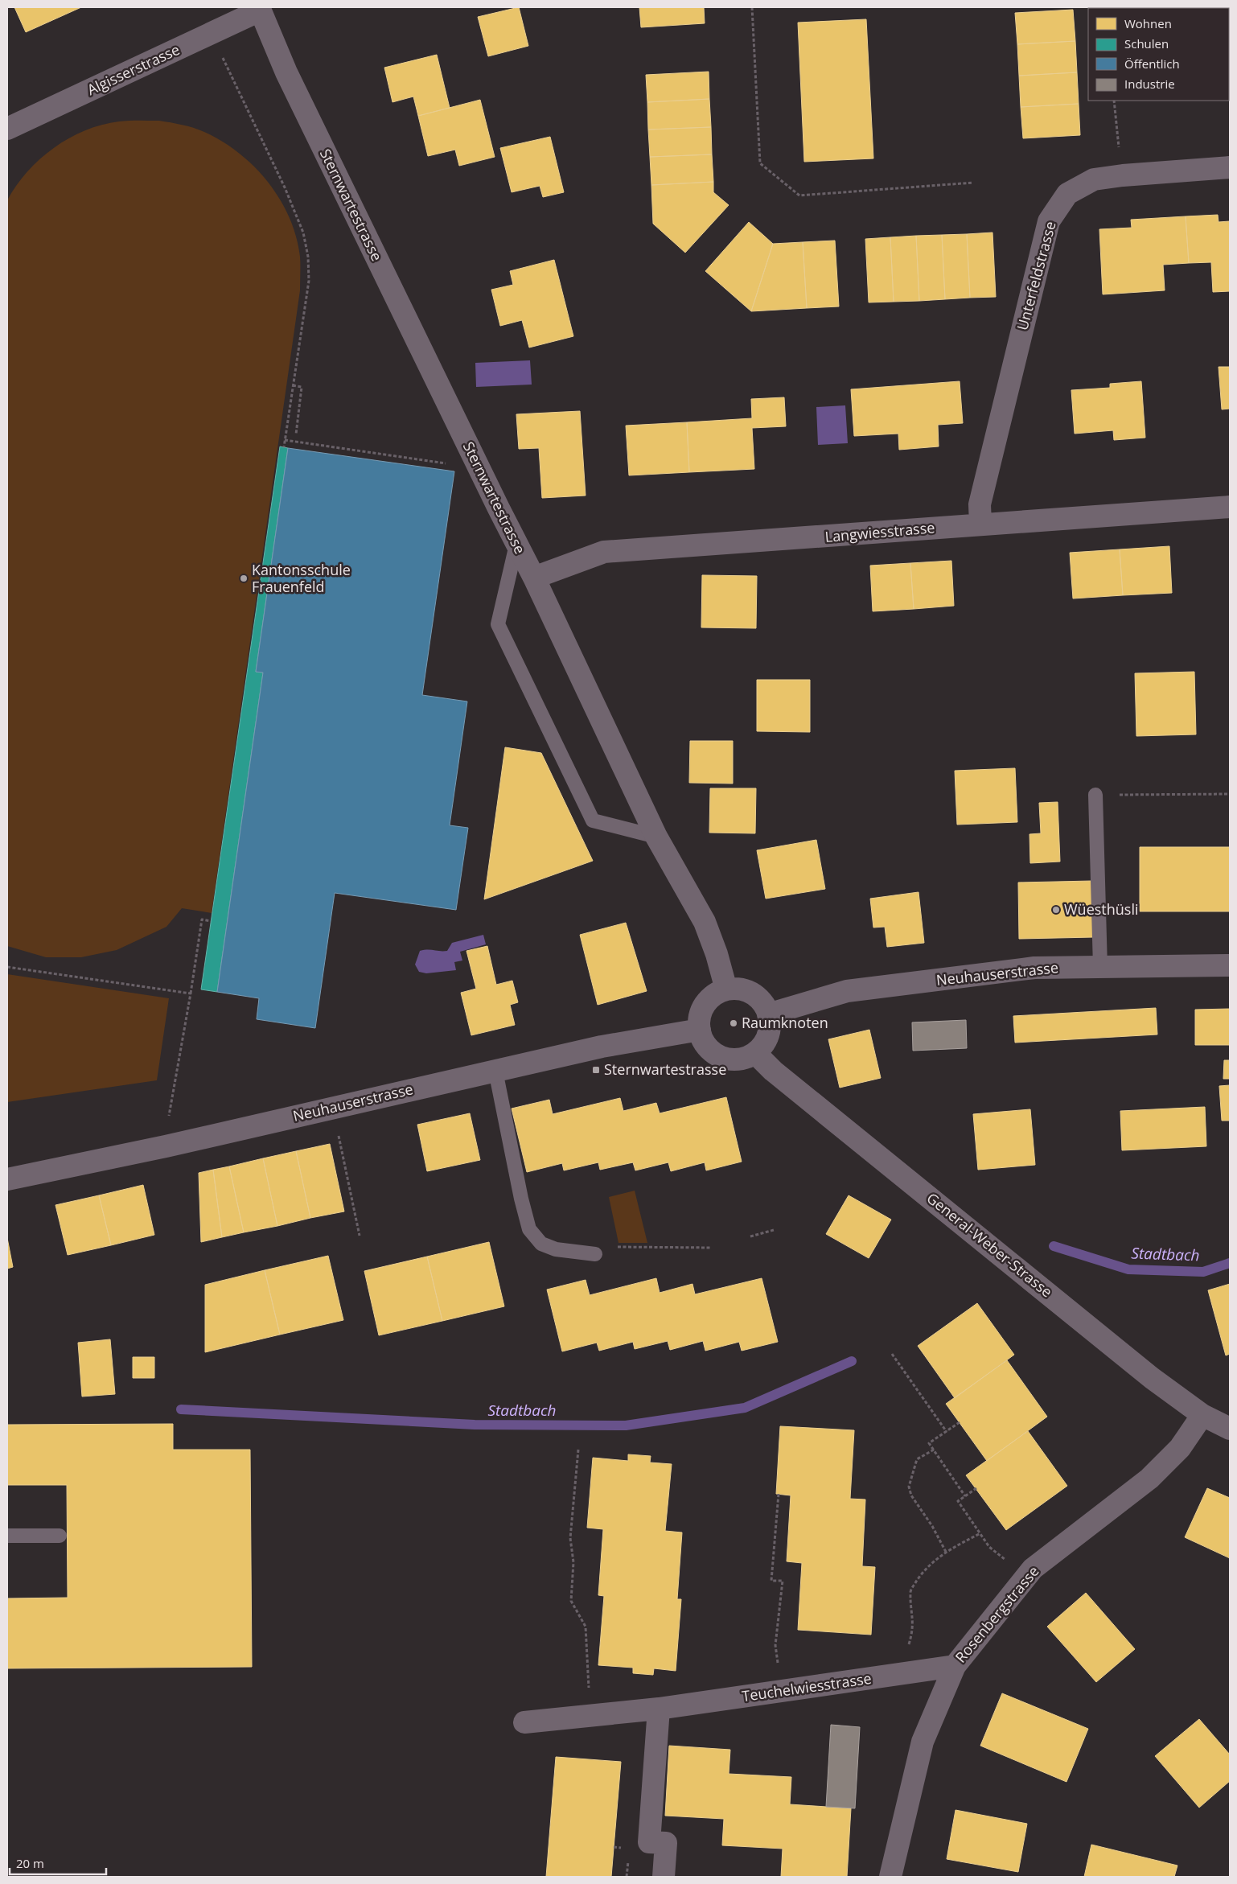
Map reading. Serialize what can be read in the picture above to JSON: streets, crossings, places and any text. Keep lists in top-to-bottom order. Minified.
{"streets":{"street":["Algisserstrasse","Sternwartestrasse","Unterfeldstrasse","Langwiesstrasse","Neuhauserstrasse","General-Weber-Strasse","Rosenbergstrasse","Teuchelwiesstrasse"]},"crossings":[["Algisserstrasse","Sternwartestrasse"],["Sternwartestrasse","Langwiesstrasse"],["Sternwartestrasse","Neuhauserstrasse"],["Sternwartestrasse","General-Weber-Strasse"],["Unterfeldstrasse","Langwiesstrasse"],["Neuhauserstrasse","General-Weber-Strasse"],["General-Weber-Strasse","Rosenbergstrasse"],["Rosenbergstrasse","Teuchelwiesstrasse"]],"water":["Stadtbach"],"places":{"other":["Kantonsschule Frauenfeld","Wüesthüsli","Raumknoten"],"transit":["Sternwartestrasse"]},"legend":["Wohnen","Schulen","Öffentlich","Industrie"],"scale_bar":"20 m"}
